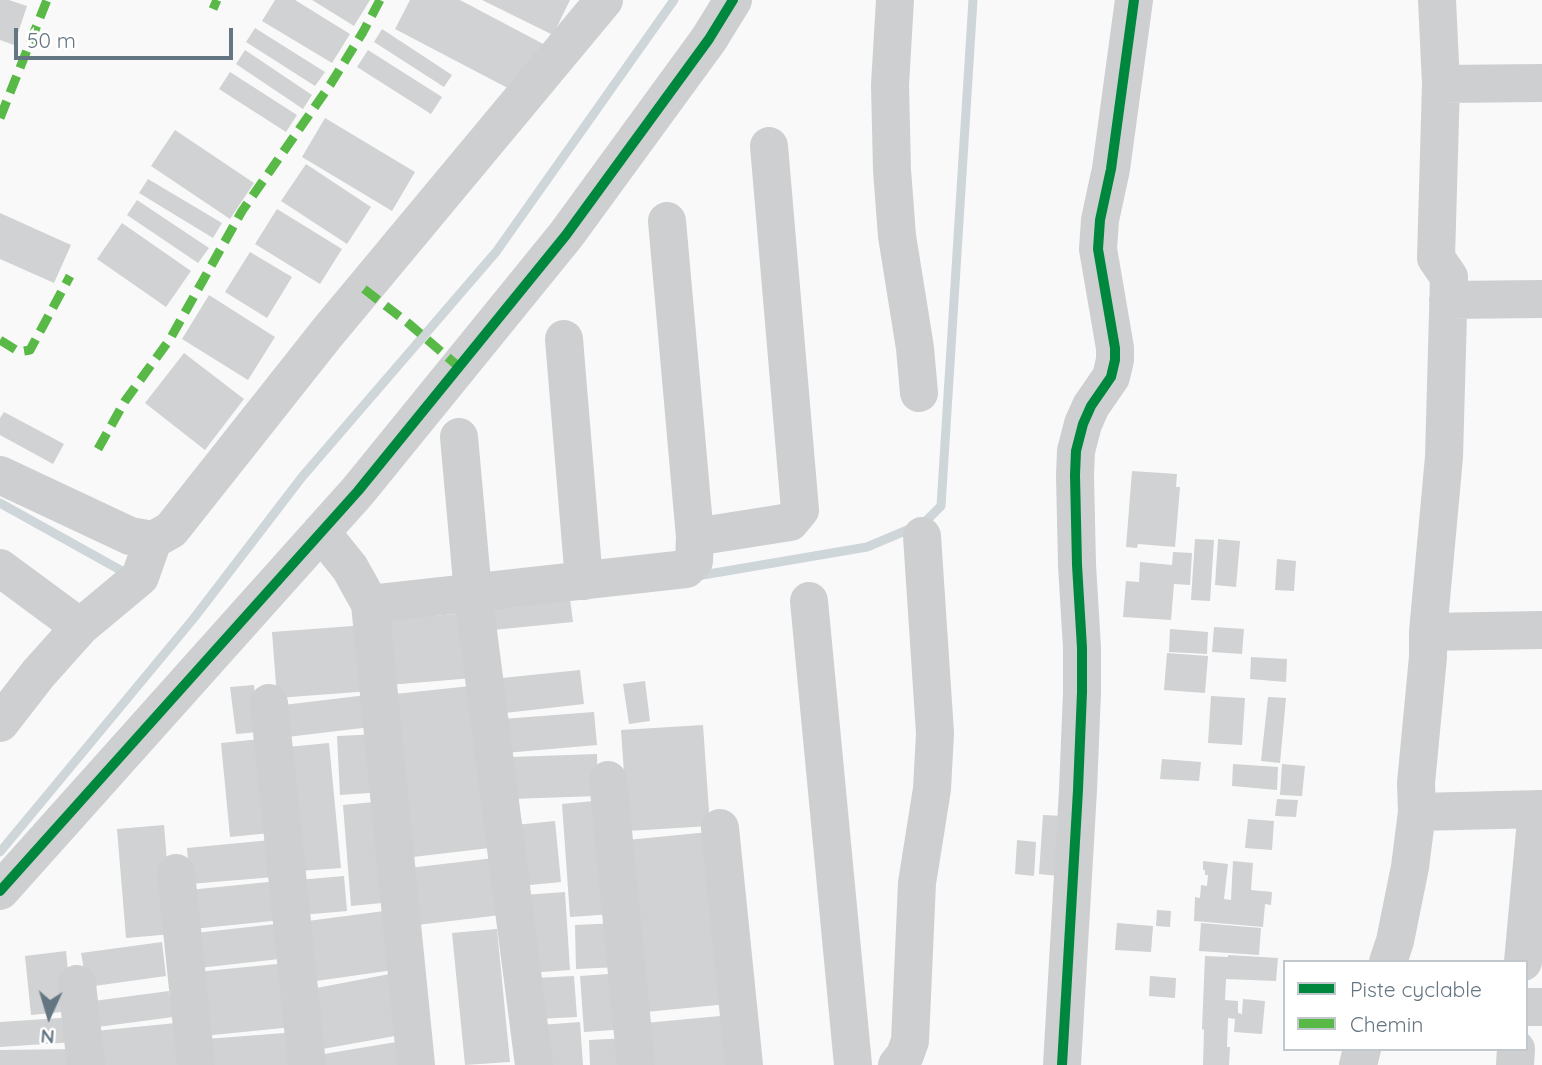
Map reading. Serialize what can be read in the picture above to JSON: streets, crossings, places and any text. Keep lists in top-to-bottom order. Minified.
{"legend":["Piste cyclable","Chemin"],"scale_bar":"50 m","north":"bottom"}
